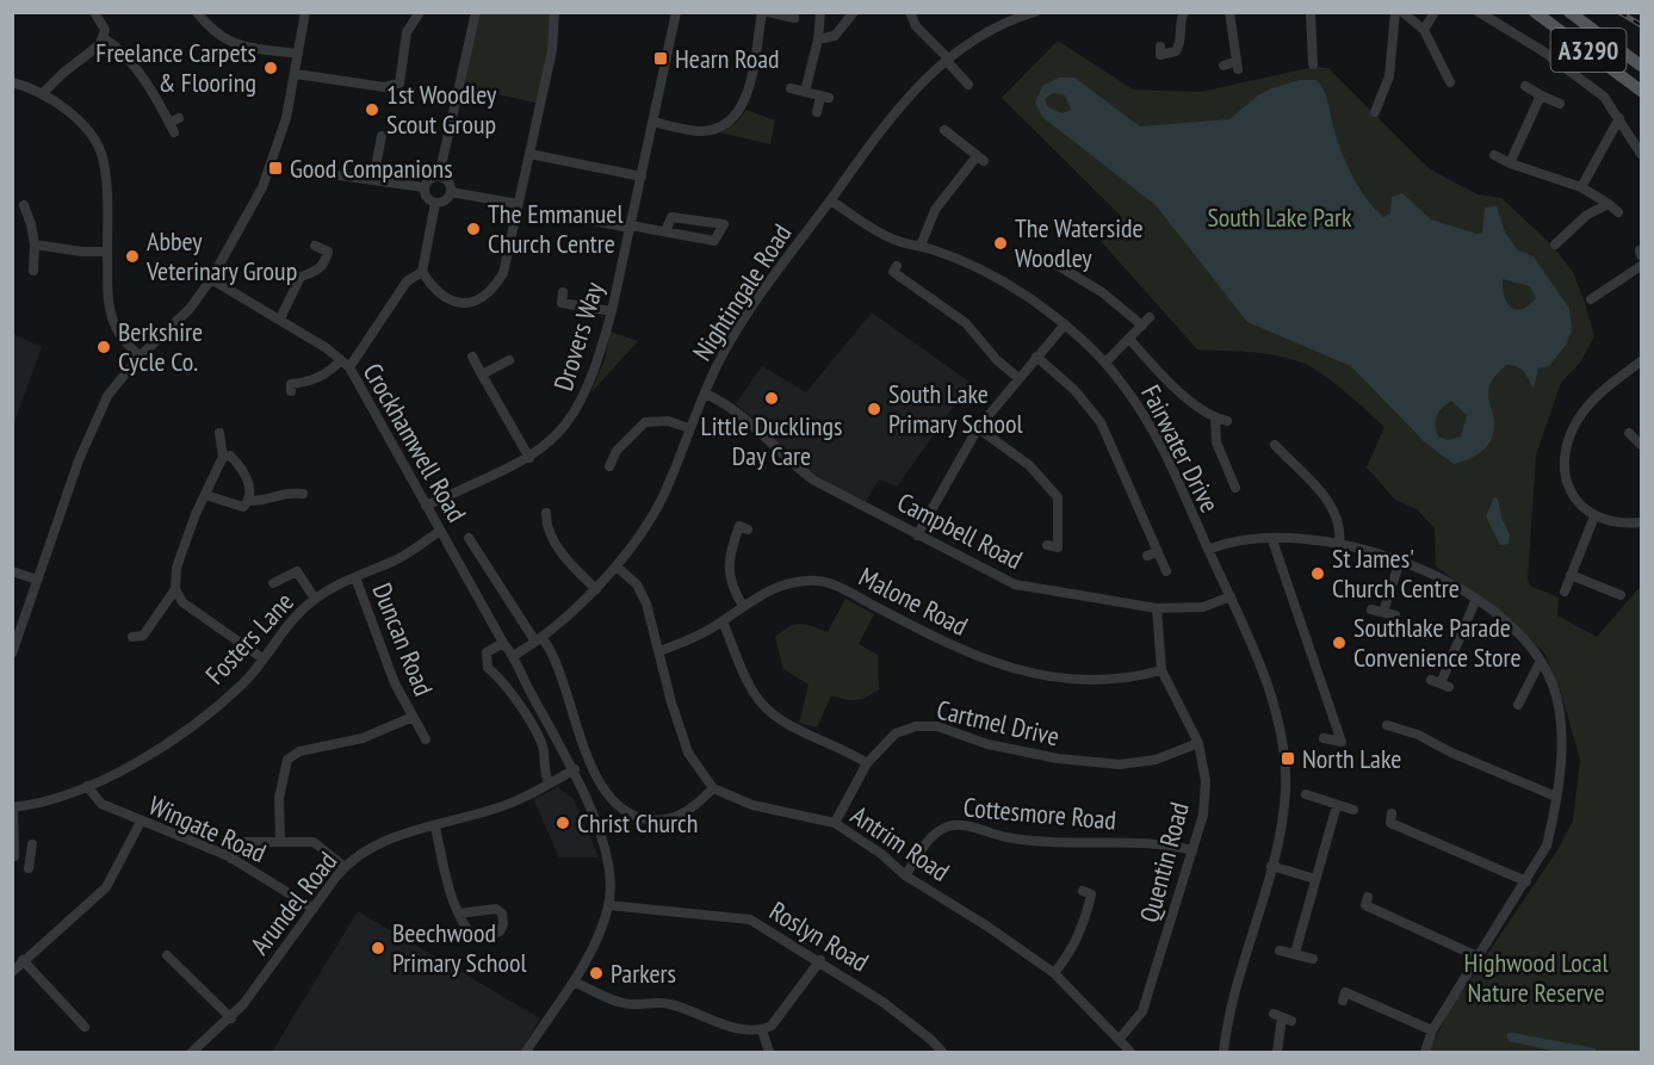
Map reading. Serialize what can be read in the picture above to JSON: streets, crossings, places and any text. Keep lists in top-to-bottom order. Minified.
{"streets":{"main road":["A3290"],"street":["Nightingale Road","Drovers Way","Crockhamwell Road","Fairwater Drive","Campbell Road","Malone Road","Fosters Lane","Duncan Road","Cartmel Drive","Cottesmore Road","Wingate Road","Antrim Road","Quentin Road","Arundel Road","Roslyn Road"]},"crossings":[["Nightingale Road","Crockhamwell Road"],["Nightingale Road","Fairwater Drive"],["Nightingale Road","Campbell Road"],["Drovers Way","Crockhamwell Road"],["Crockhamwell Road","Fosters Lane"],["Crockhamwell Road","Arundel Road"],["Crockhamwell Road","Roslyn Road"],["Fairwater Drive","Campbell Road"],["Campbell Road","Quentin Road"],["Malone Road","Quentin Road"],["Fosters Lane","Duncan Road"],["Fosters Lane","Wingate Road"],["Cartmel Drive","Antrim Road"],["Cartmel Drive","Quentin Road"],["Cottesmore Road","Antrim Road"],["Cottesmore Road","Quentin Road"],["Wingate Road","Arundel Road"],["Antrim Road","Quentin Road"]],"parks":["South Lake Park","Highwood Local Nature Reserve"],"places":{"transit":["Hearn Road","Good Companions","North Lake"],"other":["Freelance Carpets & Flooring","1st Woodley Scout Group","The Emmanuel Church Centre","The Waterside Woodley","Abbey Veterinary Group","Berkshire Cycle Co.","Little Ducklings Day Care","South Lake Primary School","St James' Church Centre","Southlake Parade Convenience Store","Christ Church","Beechwood Primary School","Parkers"]}}
